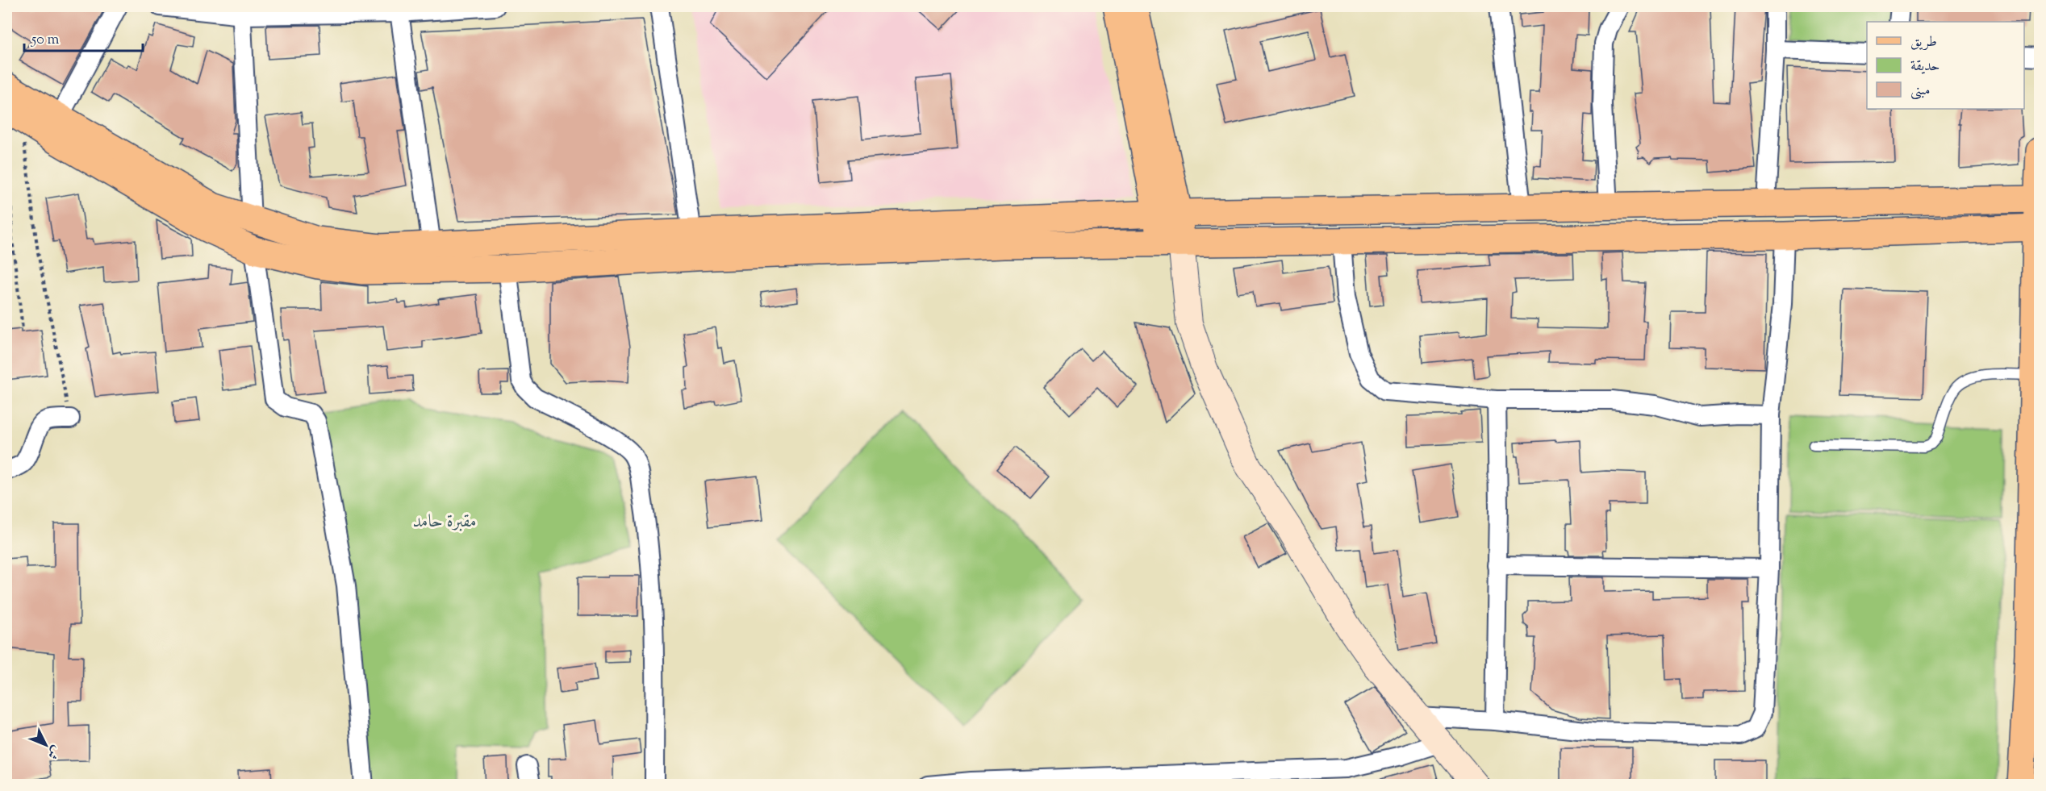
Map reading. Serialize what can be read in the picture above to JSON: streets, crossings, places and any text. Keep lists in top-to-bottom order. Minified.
{"parks":["مقبرة حامد"],"legend":["طريق","حديقة","مبنى"],"scale_bar":"50 m","north":"bottom right"}
